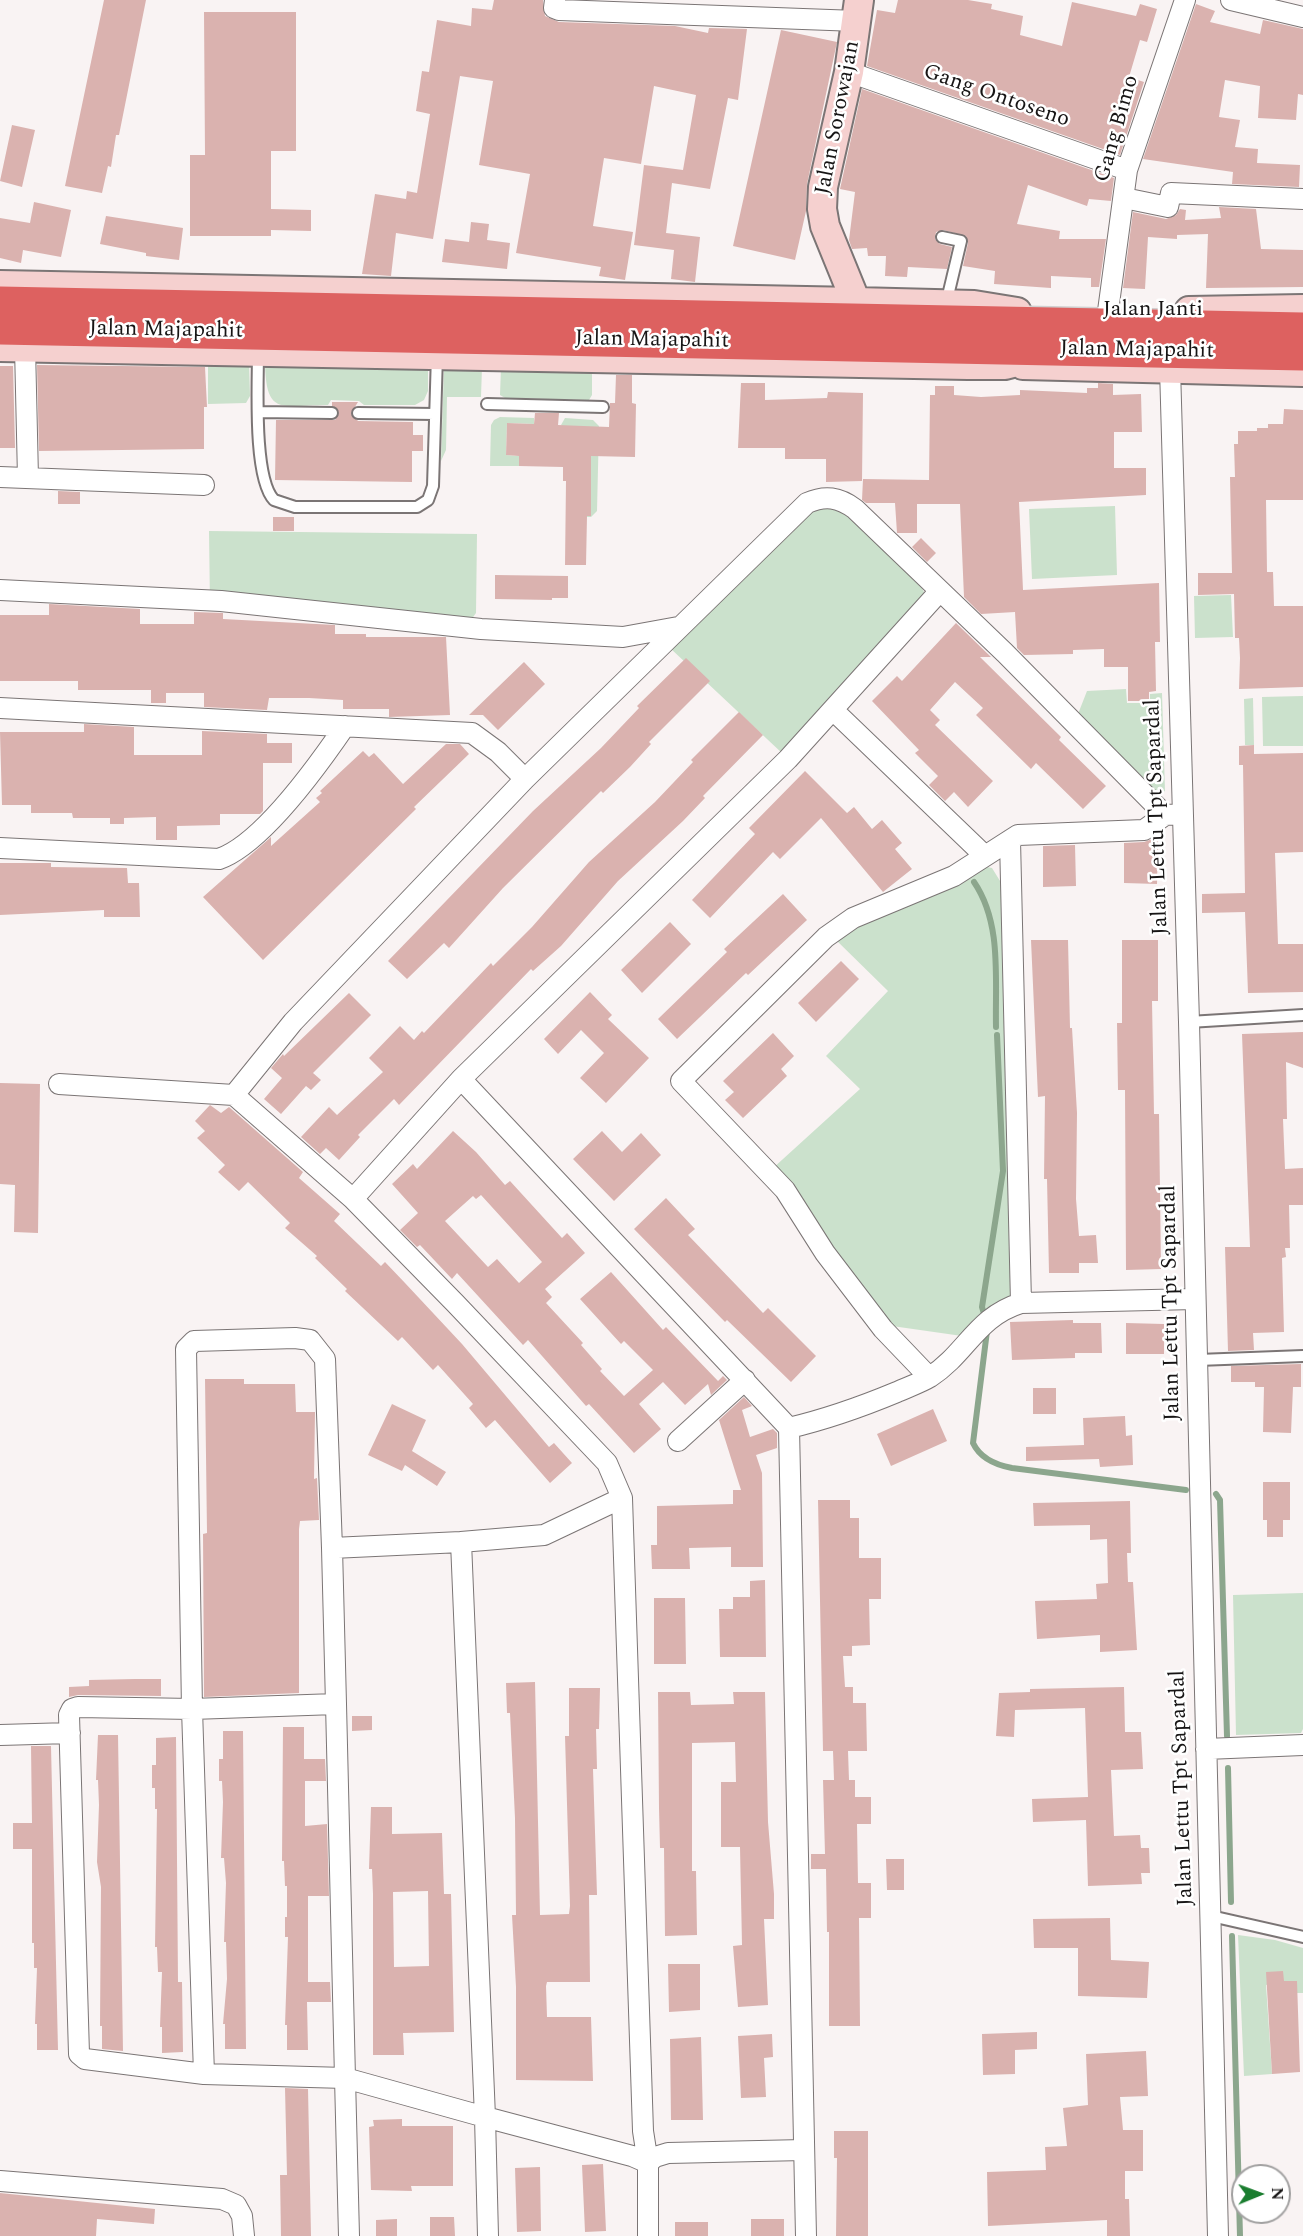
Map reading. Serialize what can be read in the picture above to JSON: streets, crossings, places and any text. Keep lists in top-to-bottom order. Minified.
{"streets":{"highway":["Jalan Majapahit"],"street":["Gang Ontoseno","Jalan Sorowajan","Gang Bimo","Jalan Janti","Jalan Lettu Tpt Sapardal"]},"crossings":[["Gang Ontoseno","Jalan Sorowajan"],["Gang Ontoseno","Gang Bimo"],["Gang Bimo","Jalan Janti"]],"north":"right"}
